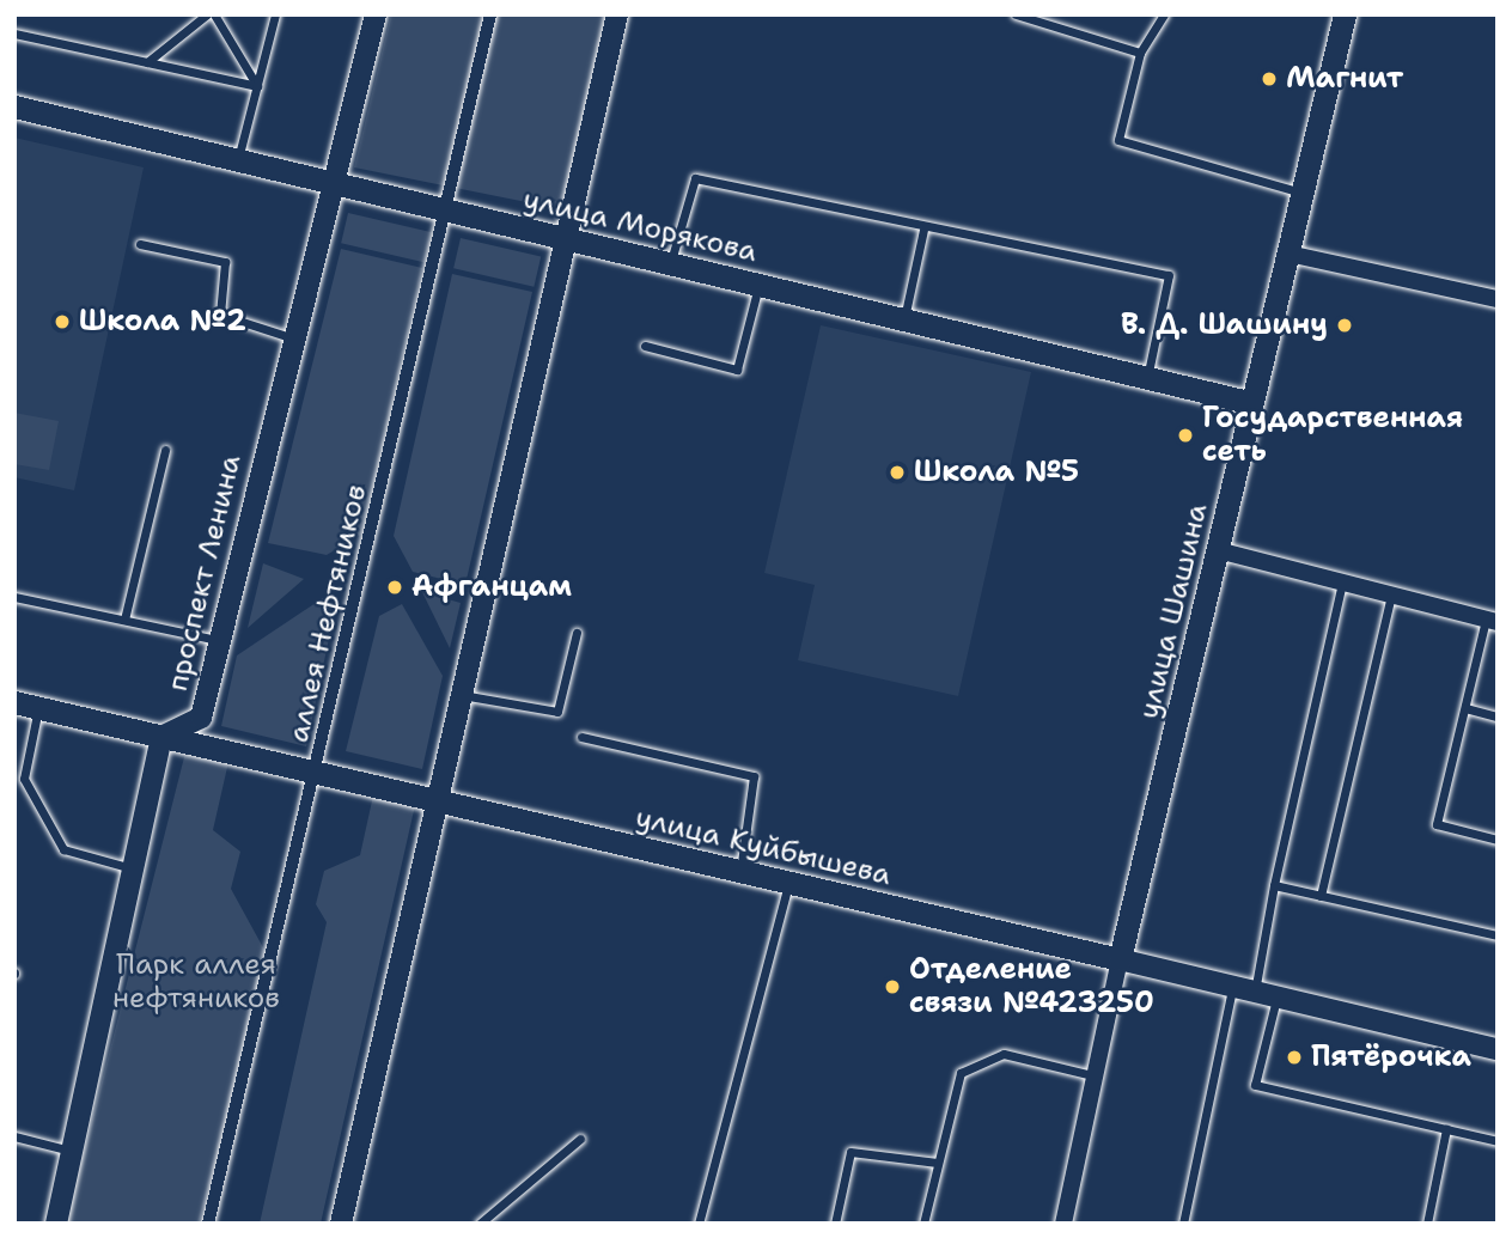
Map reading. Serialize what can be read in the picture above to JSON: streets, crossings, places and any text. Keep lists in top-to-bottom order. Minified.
{"streets":{"main road":["улица Морякова","улица Шашина","улица Куйбышева"],"street":["проспект Ленина","аллея Нефтяников"]},"crossings":[["улица Морякова","проспект Ленина"],["улица Морякова","улица Шашина"],["улица Морякова","аллея Нефтяников"],["проспект Ленина","улица Куйбышева"],["улица Шашина","улица Куйбышева"],["аллея Нефтяников","улица Куйбышева"]],"parks":["Парк аллея нефтяников"],"places":["Магнит","Школа №2","В. Д. Шашину","Государственная сеть","Школа №5","Афганцам","Отделение связи №423250","Пятёрочка"]}
